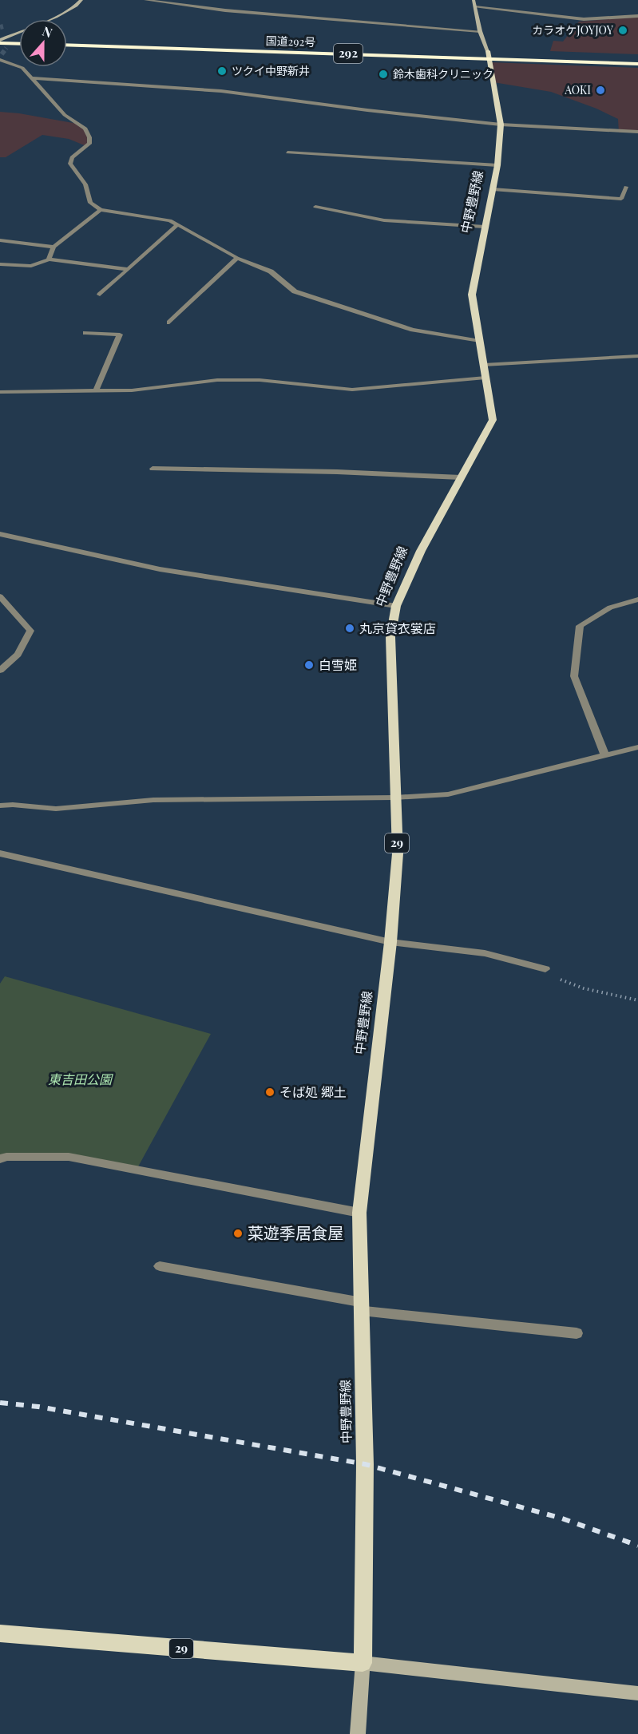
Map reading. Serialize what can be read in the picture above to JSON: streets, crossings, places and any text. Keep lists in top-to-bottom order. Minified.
{"streets":{"highway":["国道292号","292"],"main road":["中野豊野線","29"]},"crossings":[["国道292号","中野豊野線"],["中野豊野線","29"]],"parks":["東吉田公園"],"places":["カラオケJOYJOY","ツクイ中野新井","鈴木歯科クリニック","AOKI","丸京貸衣裳店","白雪姫","そば処 郷土","菜遊季居食屋"],"north":"top"}
